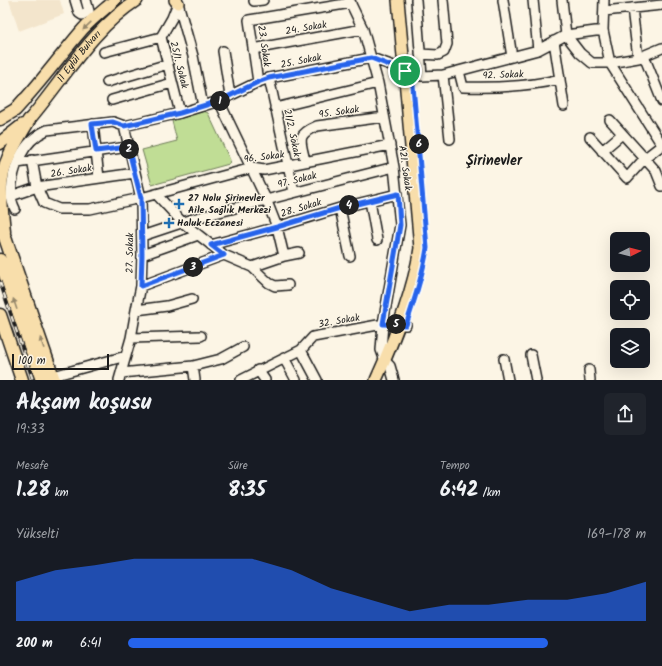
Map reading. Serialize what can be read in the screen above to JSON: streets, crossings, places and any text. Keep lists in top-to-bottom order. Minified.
{"streets":{"main road":["11 Eylül Bulvarı"],"street":["24. Sokak","23. Sokak","25. Sokak","25/1. Sokak","92. Sokak","95. Sokak","21/2. Sokak","96. Sokak","A21. Sokak","26. Sokak","97. Sokak","28. Sokak","27. Sokak","32. Sokak"]},"crossings":[["24. Sokak","23. Sokak"],["24. Sokak","A21. Sokak"],["23. Sokak","25. Sokak"],["23. Sokak","A21. Sokak"],["25. Sokak","25/1. Sokak"],["25. Sokak","21/2. Sokak"],["25. Sokak","A21. Sokak"],["25. Sokak","26. Sokak"],["25. Sokak","27. Sokak"],["95. Sokak","96. Sokak"],["95. Sokak","A21. Sokak"],["21/2. Sokak","96. Sokak"],["21/2. Sokak","97. Sokak"],["96. Sokak","A21. Sokak"],["96. Sokak","26. Sokak"],["96. Sokak","27. Sokak"],["A21. Sokak","97. Sokak"],["A21. Sokak","28. Sokak"],["A21. Sokak","32. Sokak"],["26. Sokak","27. Sokak"],["97. Sokak","27. Sokak"]],"districts":["Şirinevler"],"places":{"health":["27 Nolu Şirinevler Aile Sağlık Merkezi","Haluk Eczanesi"]},"scale_bar":"100 m","north":"right","page":{"pins":["1","6","2","4","3","5"],"scale":"100 m","heading":["Akşam koşusu","19:33"],"stats":[["Mesafe","1.28 km"],["Süre","8:35"],["Tempo","6:42 /km"]],"chart":["Yükselti","169–178 m"],"list":[{"name":"200 m","note":"6:41"}]}}
